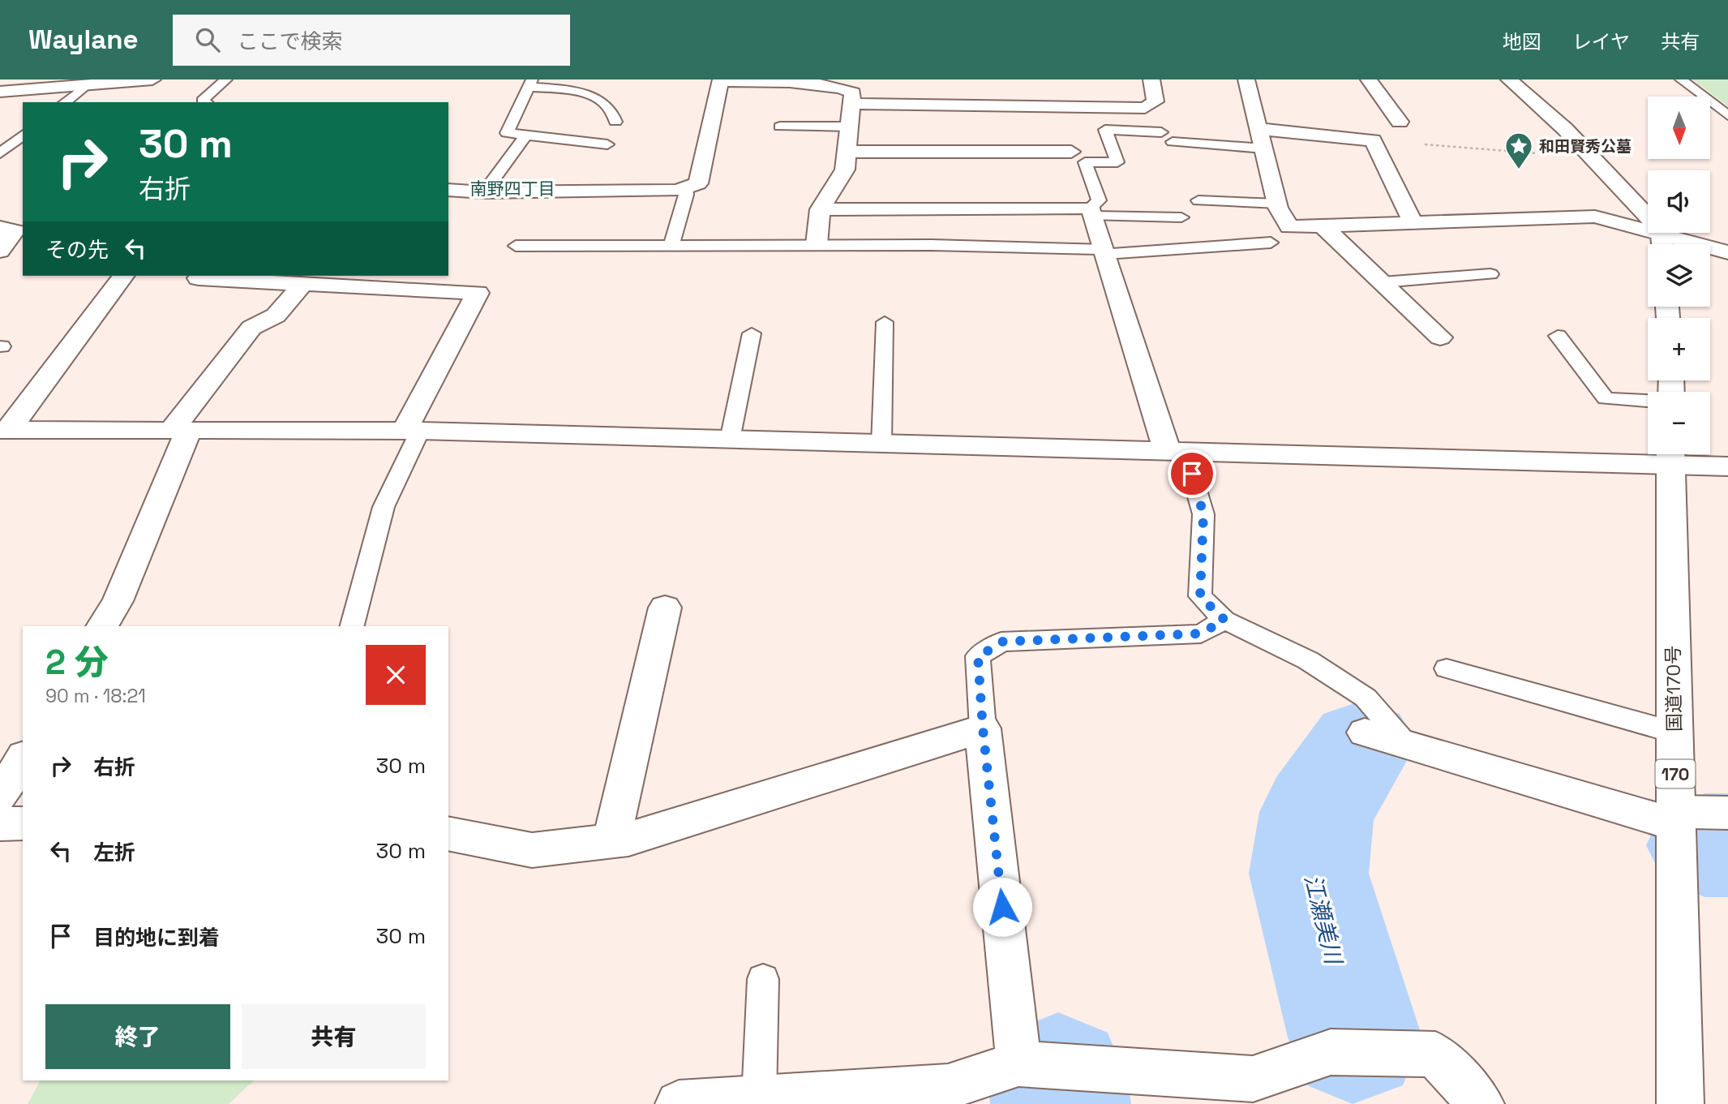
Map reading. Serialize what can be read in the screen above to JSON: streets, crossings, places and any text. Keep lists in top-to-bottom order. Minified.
{"streets":{"main road":["国道170号","170"]},"districts":["南野四丁目"],"water":["江瀬美川"],"places":{"place":["和田賢秀公墓"]},"north":"bottom","page":{"header":"Waylane","search":"ここで検索","nav":["地図","レイヤ","共有"],"map_buttons":["+","−"],"turn":["30 m","右折"],"then":"その先","heading":["2 分","90 m · 18:21"],"list":[{"name":"右折","value":"30 m"},{"name":"左折","value":"30 m"},{"name":"目的地に到着","value":"30 m"}],"buttons":["終了","共有"]}}
